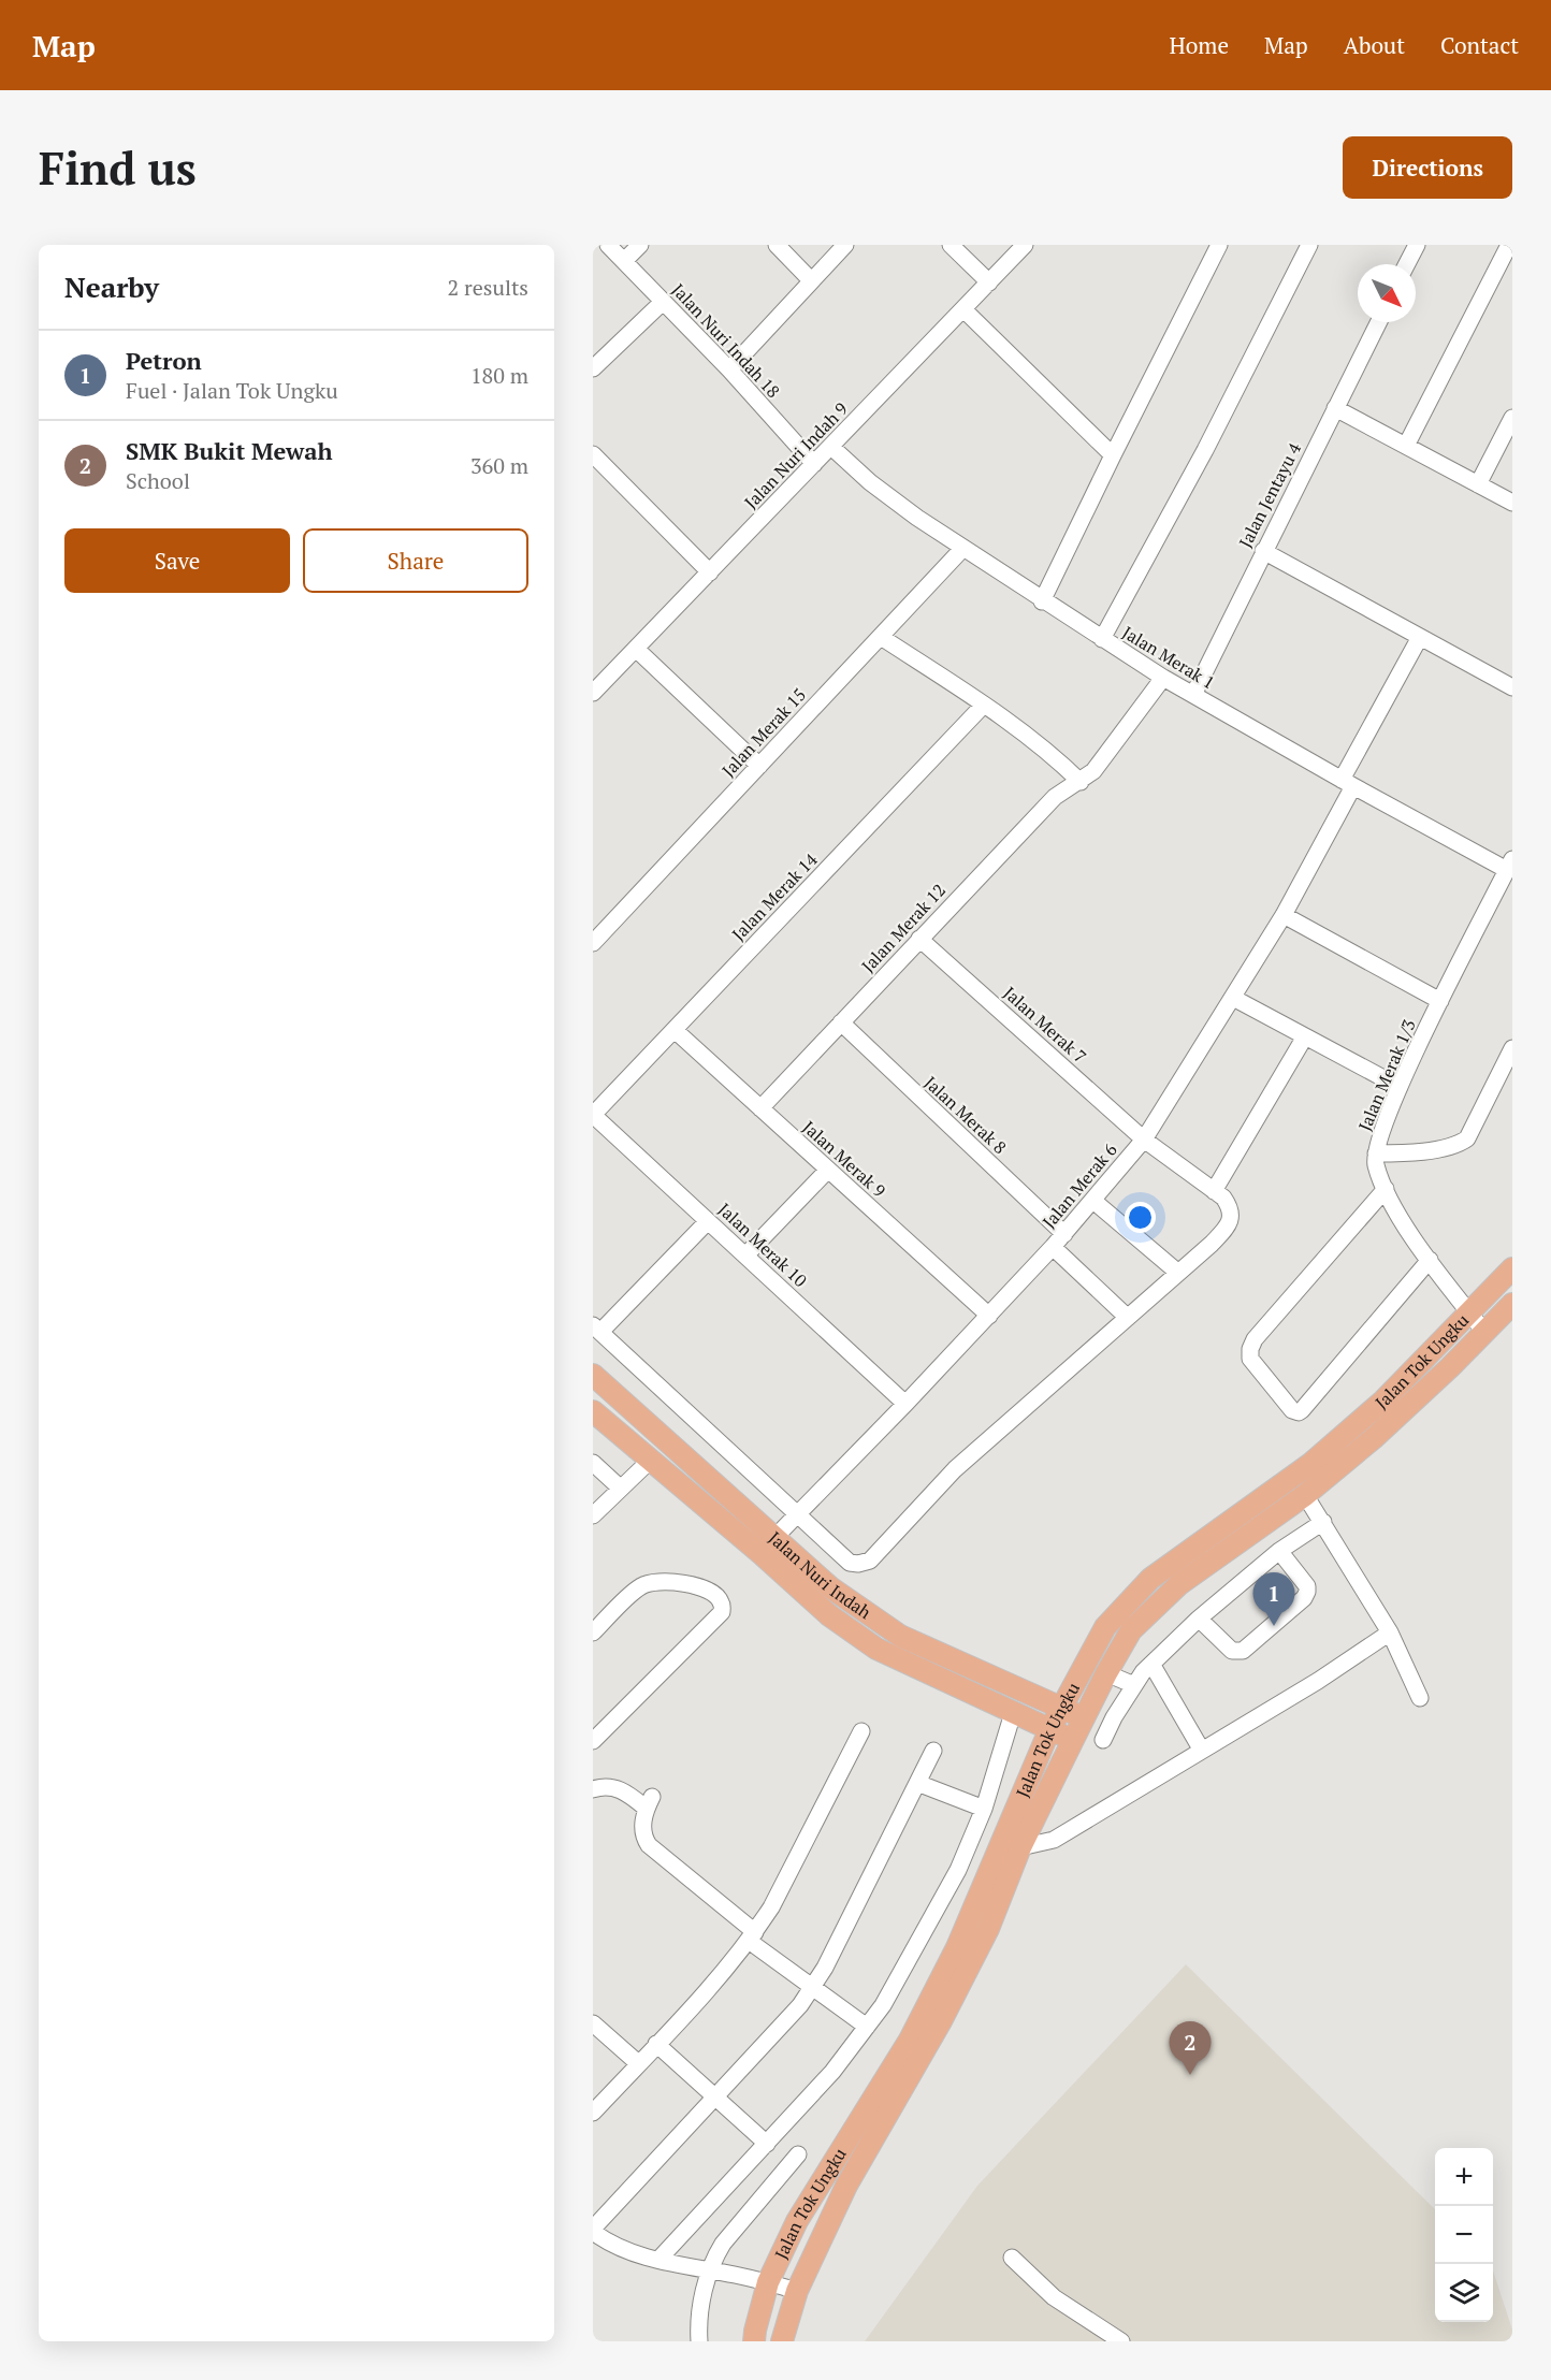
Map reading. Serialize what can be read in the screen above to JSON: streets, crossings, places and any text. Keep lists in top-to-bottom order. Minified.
{"streets":{"main road":["Jalan Tok Ungku","Jalan Nuri Indah"],"street":["Jalan Nuri Indah 18","Jalan Nuri Indah 9","Jalan Jentayu 4","Jalan Merak 1","Jalan Merak 15","Jalan Merak 14","Jalan Merak 12","Jalan Merak 7","Jalan Merak 1/3","Jalan Merak 8","Jalan Merak 9","Jalan Merak 6","Jalan Merak 10"]},"crossings":[["Jalan Nuri Indah 18","Jalan Nuri Indah 9"],["Jalan Nuri Indah 9","Jalan Merak 1"],["Jalan Jentayu 4","Jalan Merak 1"],["Jalan Merak 1","Jalan Merak 15"],["Jalan Merak 1","Jalan Merak 12"],["Jalan Merak 1","Jalan Merak 1/3"],["Jalan Merak 1","Jalan Merak 6"],["Jalan Merak 14","Jalan Merak 9"],["Jalan Merak 14","Jalan Merak 10"],["Jalan Merak 12","Jalan Merak 7"],["Jalan Merak 12","Jalan Merak 8"],["Jalan Merak 12","Jalan Merak 9"],["Jalan Merak 7","Jalan Merak 6"],["Jalan Merak 1/3","Jalan Tok Ungku"],["Jalan Merak 8","Jalan Merak 6"],["Jalan Merak 9","Jalan Merak 6"],["Jalan Merak 6","Jalan Merak 10"],["Jalan Merak 6","Jalan Nuri Indah"],["Jalan Tok Ungku","Jalan Nuri Indah"]],"north":"bottom right","page":{"header":"Map","nav":["Home","Map","About","Contact"],"buttons":["Directions",["Save","Share"]],"title":"Find us","heading":["Nearby","2 results"],"list":[{"mark":"1","name":"Petron","note":"Fuel · Jalan Tok Ungku","value":"180 m"},{"mark":"2","name":"SMK Bukit Mewah","note":"School","value":"360 m"}],"pins":["1","2"],"map_buttons":["+","−"]}}
